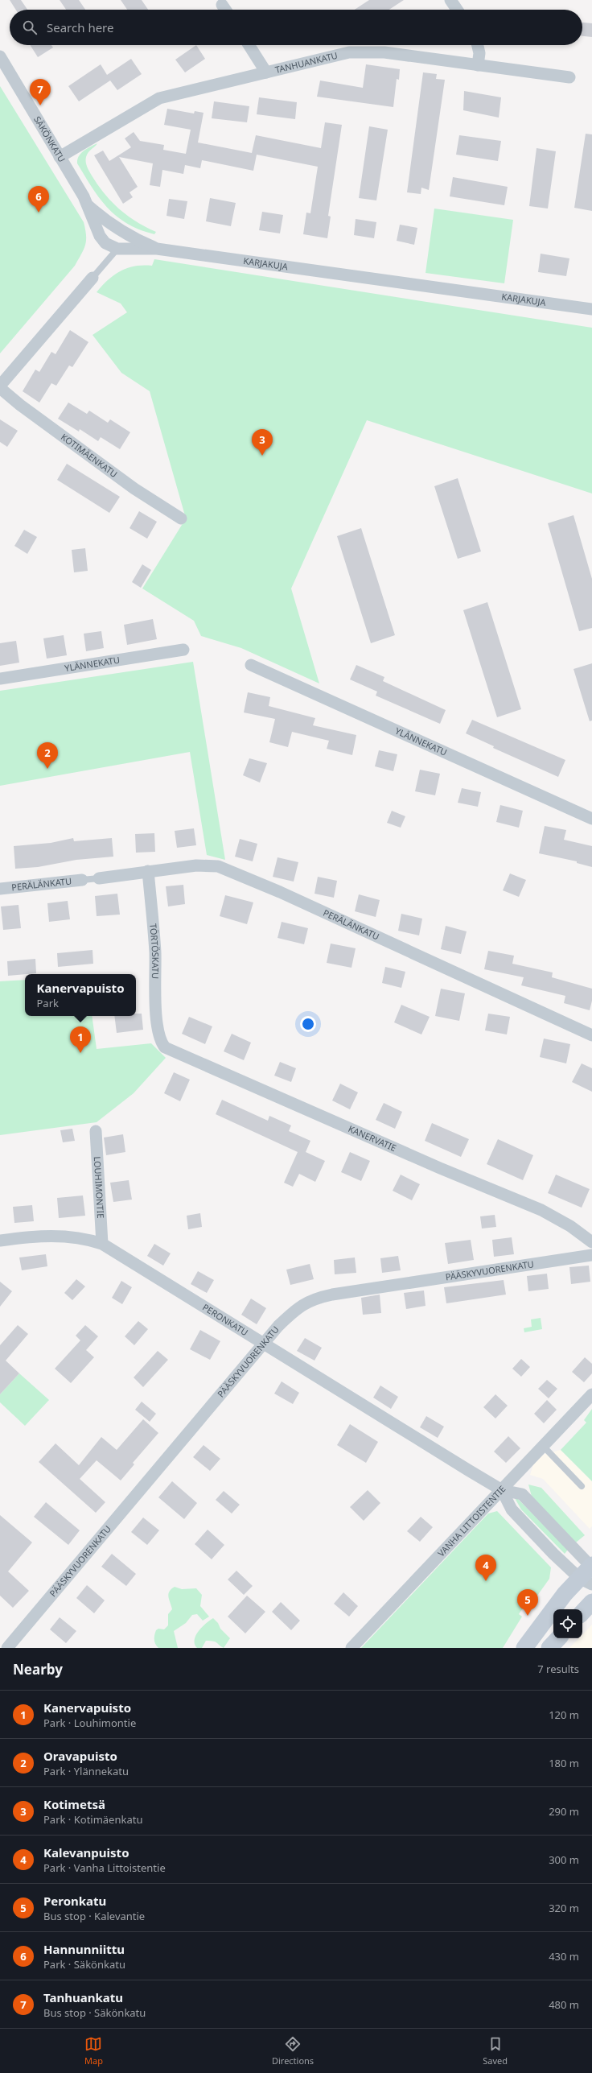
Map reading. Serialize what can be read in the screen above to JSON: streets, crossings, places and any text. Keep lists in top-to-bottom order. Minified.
{"streets":{"street":["TANHUANKATU","SÄKÖNKATU","KARJAKUJA","KOTIMÄENKATU","YLÄNNEKATU","PERÄLÄNKATU","TÖRTÖSKATU","KANERVATIE","LOUHIMONTIE","PÄÄSKYVUORENKATU","PERONKATU","VANHA LITTOISTENTIE"]},"crossings":[["TANHUANKATU","SÄKÖNKATU"],["SÄKÖNKATU","KARJAKUJA"],["PERÄLÄNKATU","TÖRTÖSKATU"],["TÖRTÖSKATU","KANERVATIE"],["LOUHIMONTIE","PERONKATU"],["PÄÄSKYVUORENKATU","PERONKATU"],["PERONKATU","VANHA LITTOISTENTIE"]],"page":{"search":"Search here","pins":["7","6","3","2","1","4","5"],"popup":["Kanervapuisto","Park"],"heading":["Nearby","7 results"],"list":[{"mark":"1","name":"Kanervapuisto","note":"Park · Louhimontie","value":"120 m"},{"mark":"2","name":"Oravapuisto","note":"Park · Ylännekatu","value":"180 m"},{"mark":"3","name":"Kotimetsä","note":"Park · Kotimäenkatu","value":"290 m"},{"mark":"4","name":"Kalevanpuisto","note":"Park · Vanha Littoistentie","value":"300 m"},{"mark":"5","name":"Peronkatu","note":"Bus stop · Kalevantie","value":"320 m"},{"mark":"6","name":"Hannunniittu","note":"Park · Säkönkatu","value":"430 m"},{"mark":"7","name":"Tanhuankatu","note":"Bus stop · Säkönkatu","value":"480 m"}],"nav":["Map","Directions","Saved"]}}
